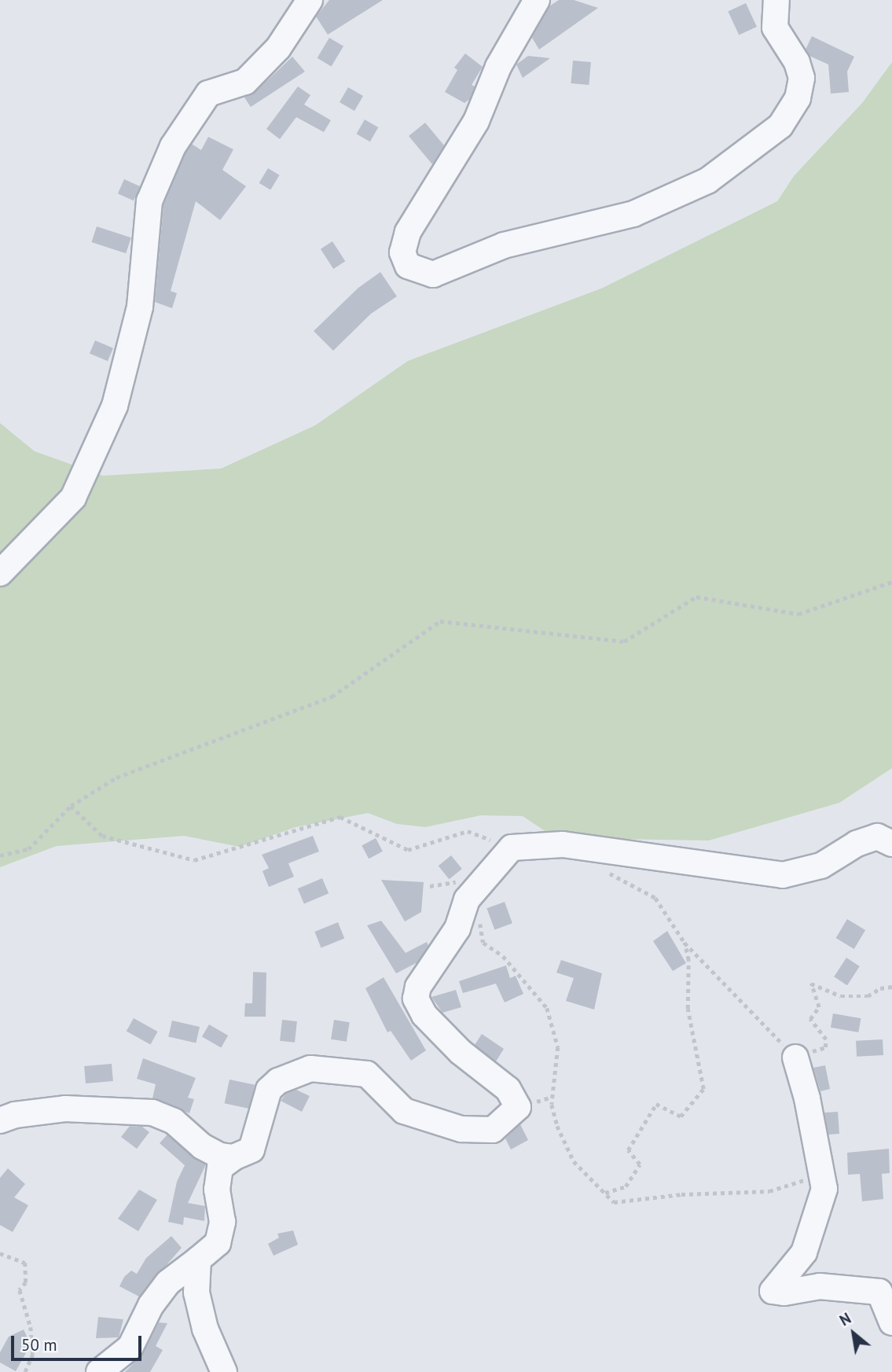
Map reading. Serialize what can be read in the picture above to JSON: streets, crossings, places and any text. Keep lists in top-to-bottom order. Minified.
{"scale_bar":"50 m","north":"top left"}
